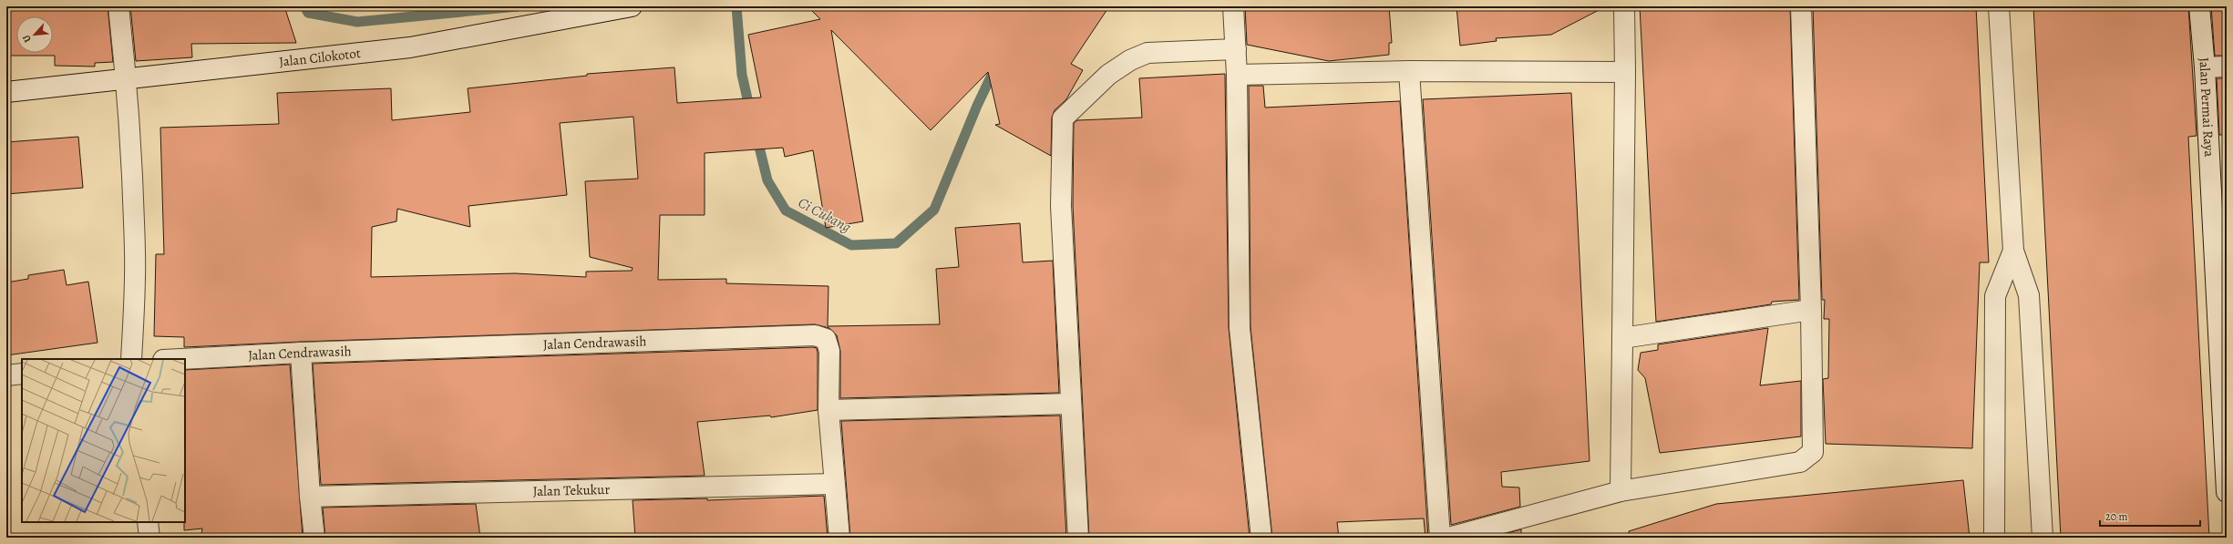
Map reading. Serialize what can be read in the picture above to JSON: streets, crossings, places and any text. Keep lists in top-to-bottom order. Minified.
{"streets":{"street":["Jalan Cilokotot","Jalan Permai Raya","Jalan Cendrawasih","Jalan Tekukur"]},"crossings":[["Jalan Cendrawasih","Jalan Tekukur"]],"water":["Ci Cukang"],"scale_bar":"20 m","north":"bottom left"}
